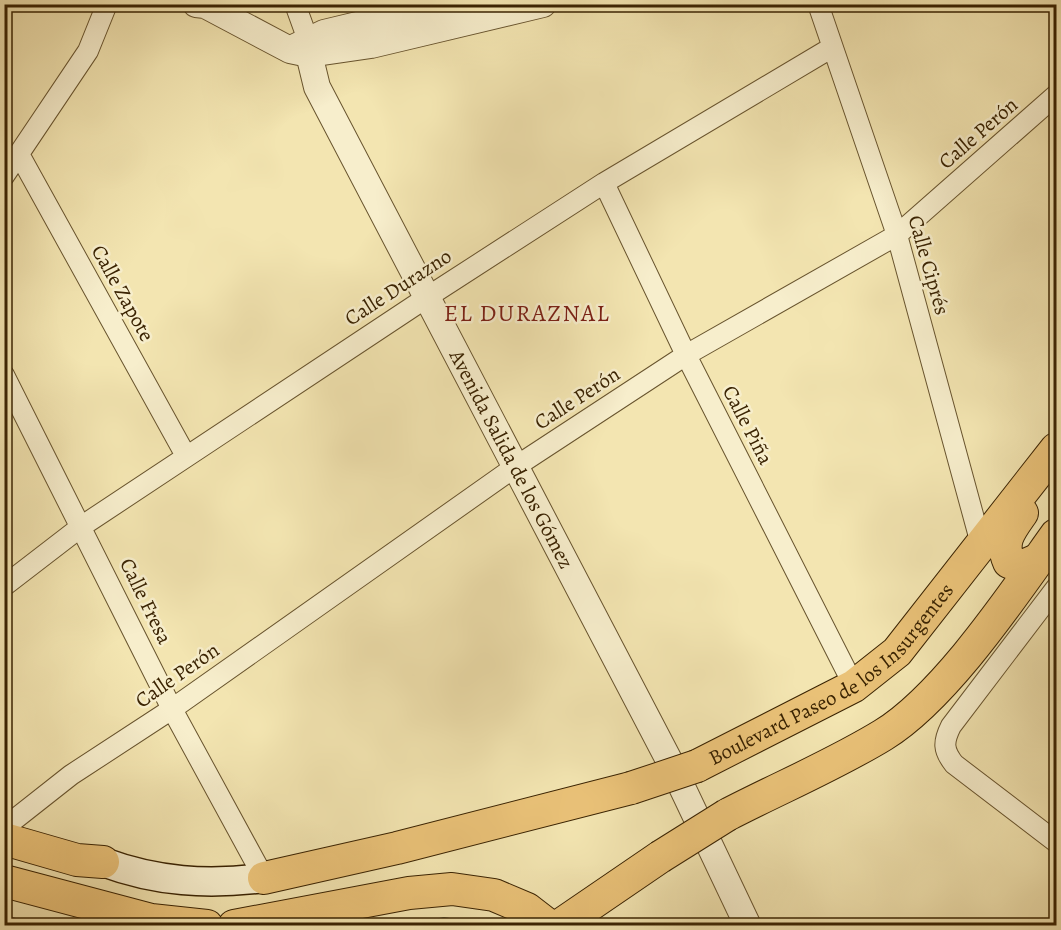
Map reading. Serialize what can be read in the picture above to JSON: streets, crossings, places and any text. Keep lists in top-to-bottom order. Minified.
{"streets":{"main road":["Boulevard Paseo de los Insurgentes"],"street":["Calle Perón","Calle Ciprés","Calle Durazno","Calle Zapote","Calle Piña","Avenida Salida de los Gómez","Calle Fresa"]},"crossings":[["Calle Perón","Calle Ciprés"],["Calle Perón","Calle Piña"],["Calle Perón","Avenida Salida de los Gómez"],["Calle Perón","Calle Fresa"],["Calle Ciprés","Calle Durazno"],["Calle Ciprés","Boulevard Paseo de los Insurgentes"],["Calle Durazno","Calle Zapote"],["Calle Durazno","Calle Piña"],["Calle Durazno","Avenida Salida de los Gómez"],["Calle Durazno","Calle Fresa"],["Calle Piña","Boulevard Paseo de los Insurgentes"],["Avenida Salida de los Gómez","Boulevard Paseo de los Insurgentes"],["Calle Fresa","Boulevard Paseo de los Insurgentes"]],"districts":["EL DURAZNAL"]}
